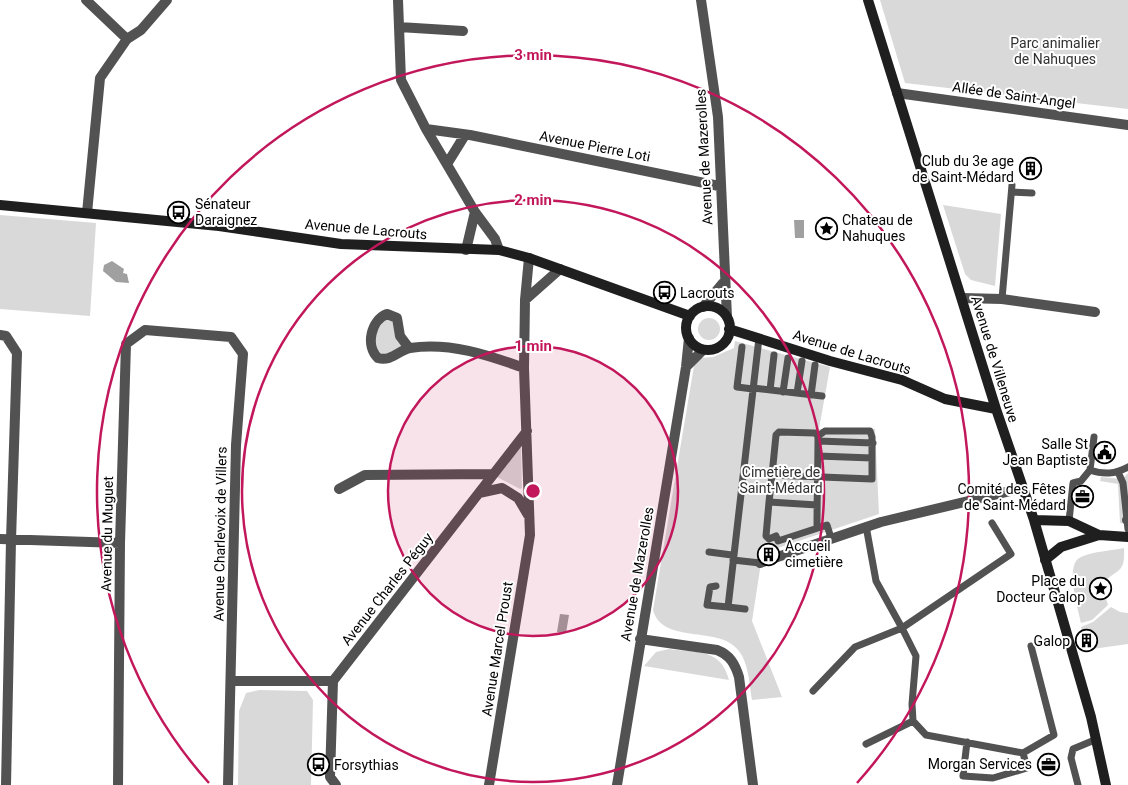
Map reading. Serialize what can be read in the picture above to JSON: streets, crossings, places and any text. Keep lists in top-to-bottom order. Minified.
{"streets":{"street":["Allée de Saint-Angel","Avenue Pierre Loti","Avenue de Mazerolles","Avenue de Lacrouts","Avenue de Villeneuve","Avenue du Muguet","Avenue Charlevoix de Villers","Avenue Charles Péguy","Avenue Marcel Proust"]},"crossings":[["Allée de Saint-Angel","Avenue de Villeneuve"],["Avenue Pierre Loti","Avenue de Mazerolles"],["Avenue de Mazerolles","Avenue de Lacrouts"],["Avenue de Lacrouts","Avenue de Villeneuve"],["Avenue de Lacrouts","Avenue Marcel Proust"],["Avenue du Muguet","Avenue Charlevoix de Villers"],["Avenue Charles Péguy","Avenue Marcel Proust"]],"parks":["Parc animalier de Nahuques","Cimetière de Saint-Médard"],"places":{"building":["Club du 3e age de Saint-Médard","Accueil cimetière","Galop"],"bus stop":["Sénateur Daraignez","Lacrouts","Forsythias"],"place":["Chateau de Nahuques","Place du Docteur Galop"],"public building":["Salle St Jean Baptiste"],"office":["Comité des Fêtes de Saint-Médard","Morgan Services"]},"rings":["3 min","2 min","1 min"]}
